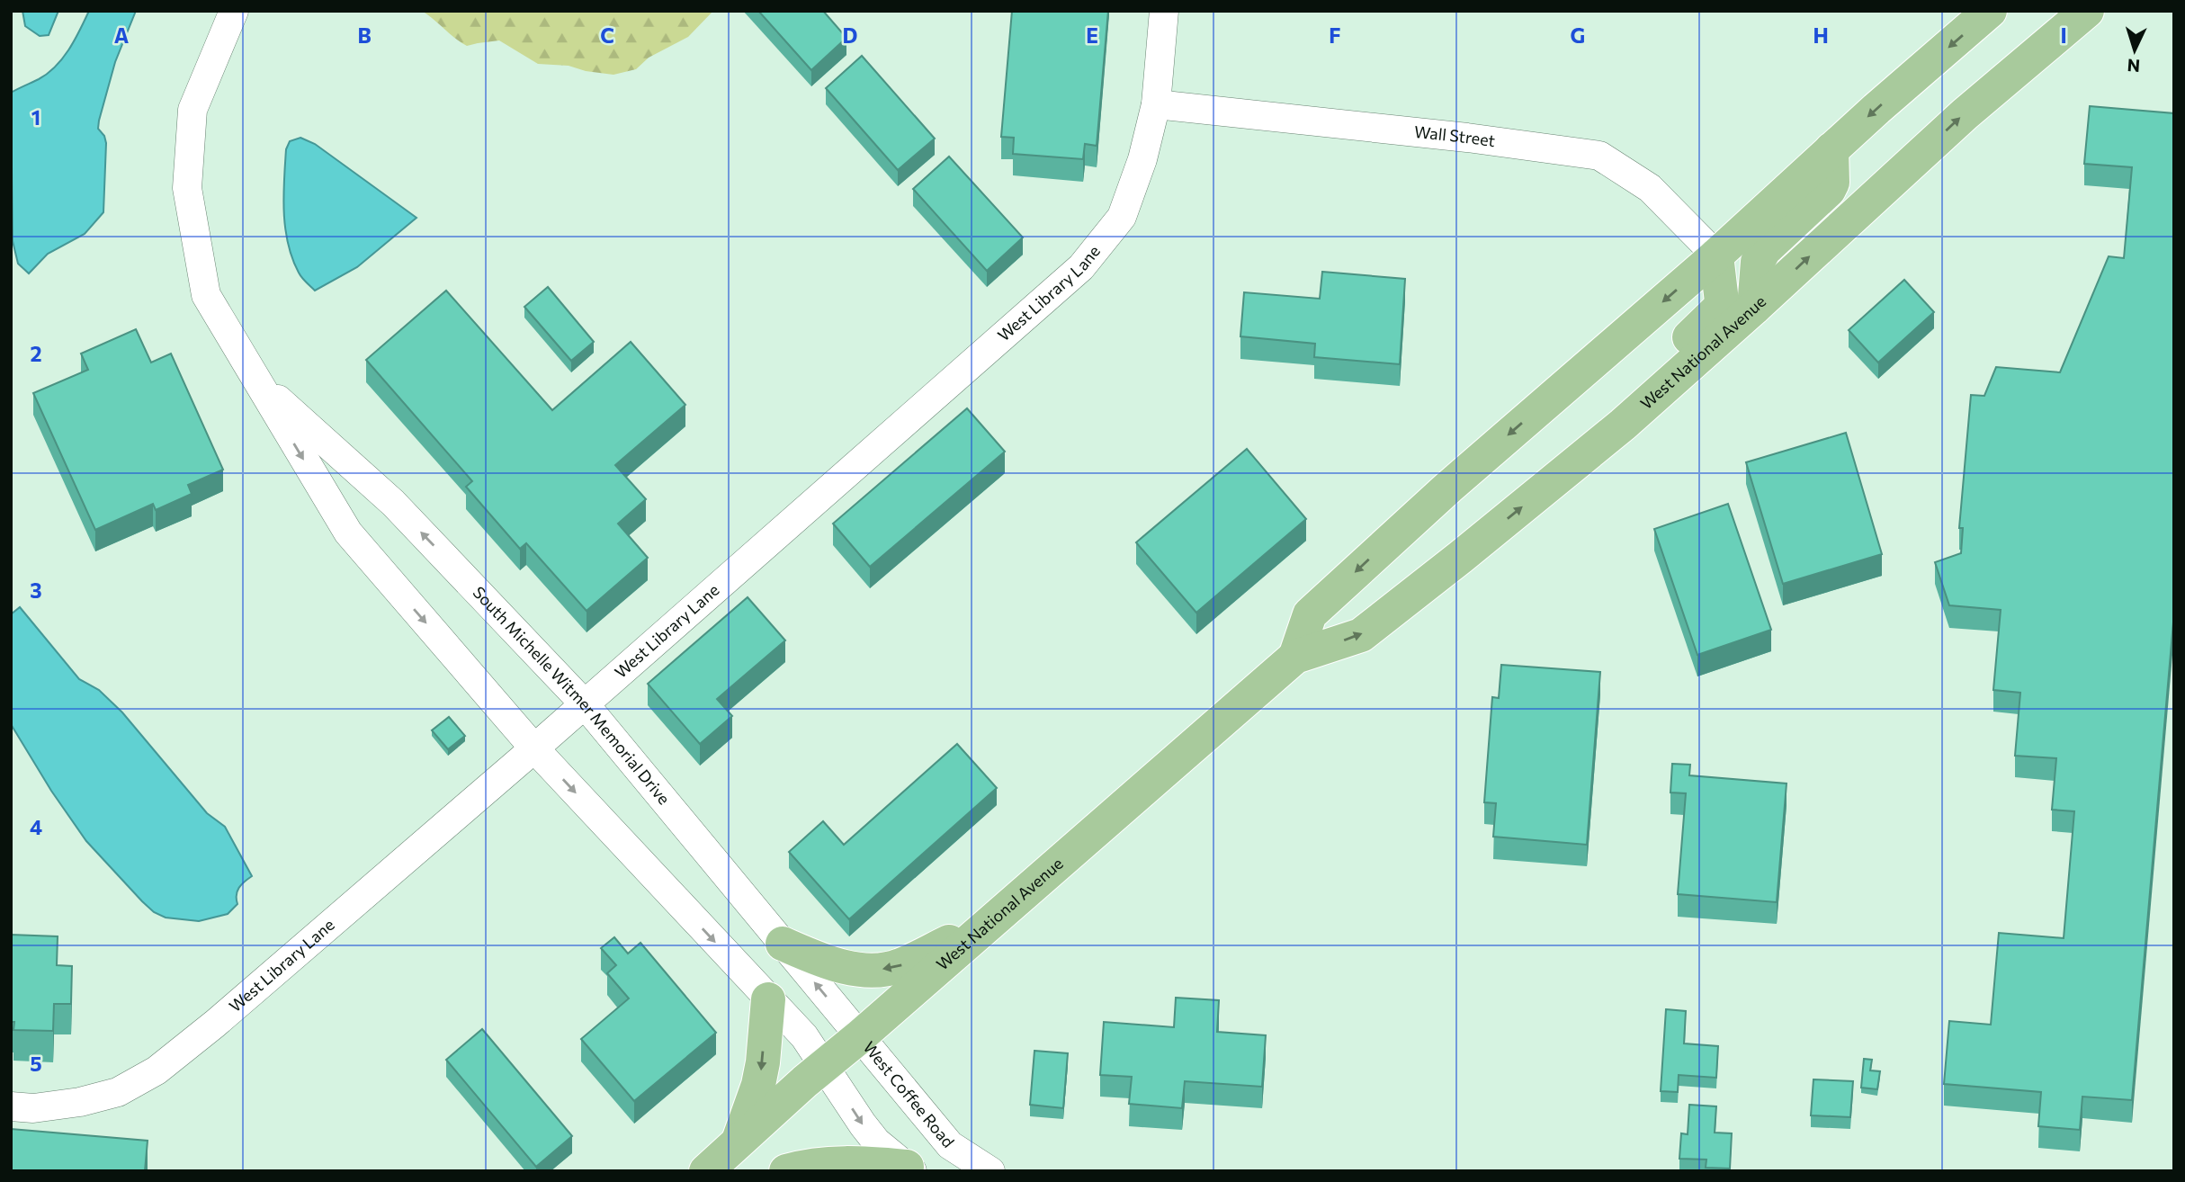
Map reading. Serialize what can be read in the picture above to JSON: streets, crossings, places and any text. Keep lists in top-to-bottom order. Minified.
{"streets":{"main road":["West National Avenue"],"street":["Wall Street","West Library Lane","South Michelle Witmer Memorial Drive","West Coffee Road"]},"crossings":[["Wall Street","West Library Lane"],["West Library Lane","South Michelle Witmer Memorial Drive"],["West National Avenue","South Michelle Witmer Memorial Drive"],["West National Avenue","West Coffee Road"],["South Michelle Witmer Memorial Drive","West Coffee Road"]],"north":"bottom","grid":{"columns":["A","B","C","D","E","F","G","H","I"],"rows":["1","2","3","4","5"]}}
